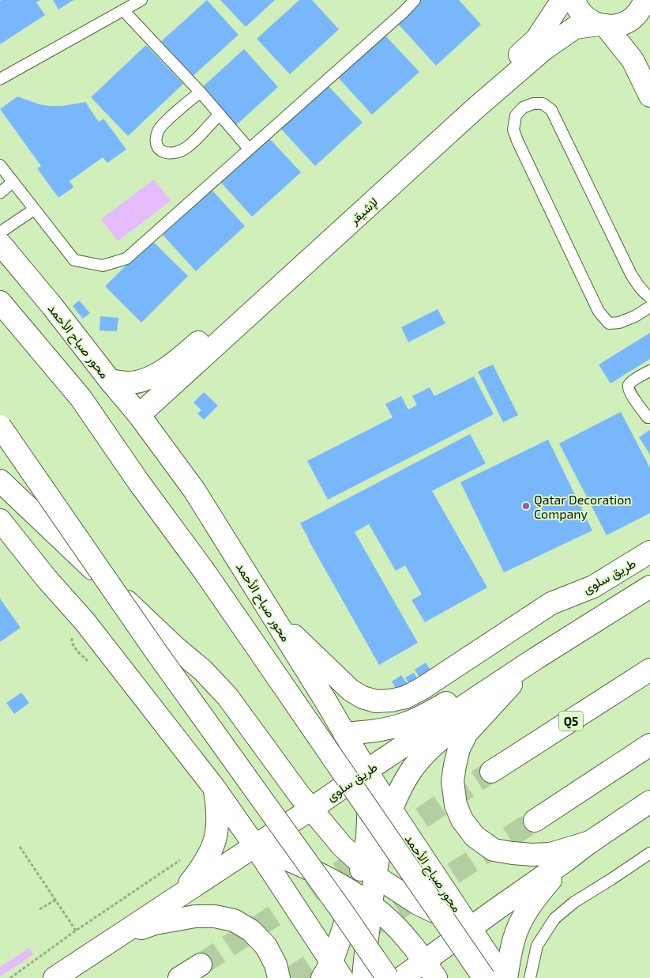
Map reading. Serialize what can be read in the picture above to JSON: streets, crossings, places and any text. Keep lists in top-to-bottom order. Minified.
{"streets":{"main road":["لإشيقر","محور صباح الأحمد","طريق سلوى","Q5"]},"crossings":[["لإشيقر","محور صباح الأحمد"],["محور صباح الأحمد","طريق سلوى"]],"places":["Qatar Decoration Company"]}
